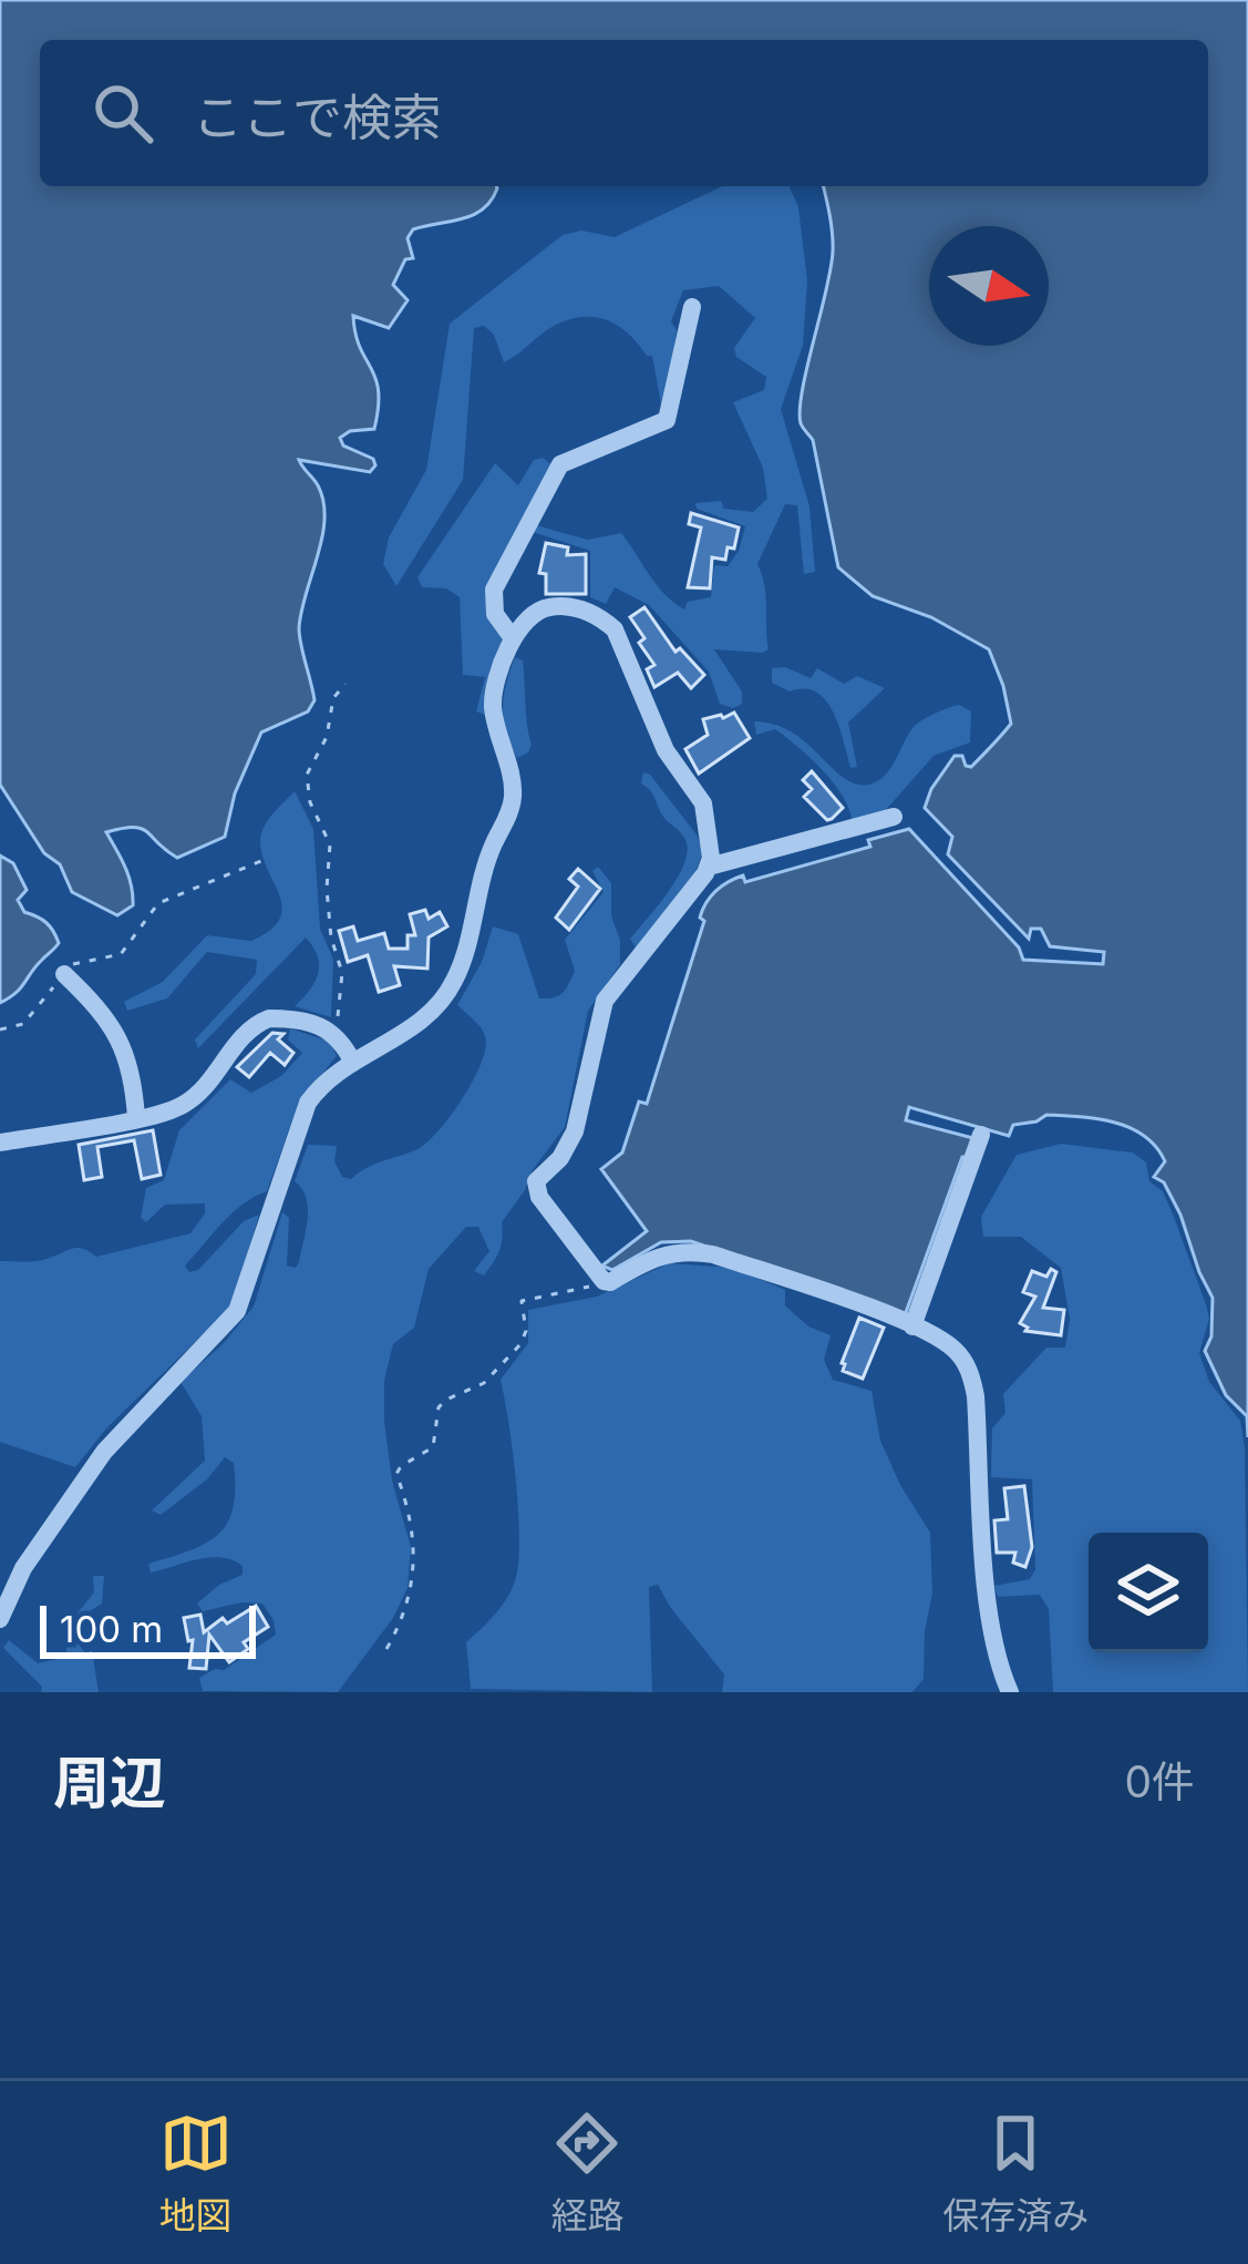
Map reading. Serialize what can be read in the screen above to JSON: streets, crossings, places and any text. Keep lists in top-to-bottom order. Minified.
{"scale_bar":"100 m","north":"right","page":{"search":"ここで検索","scale":"100 m","heading":["周辺","0件"],"nav":["地図","経路","保存済み"]}}
